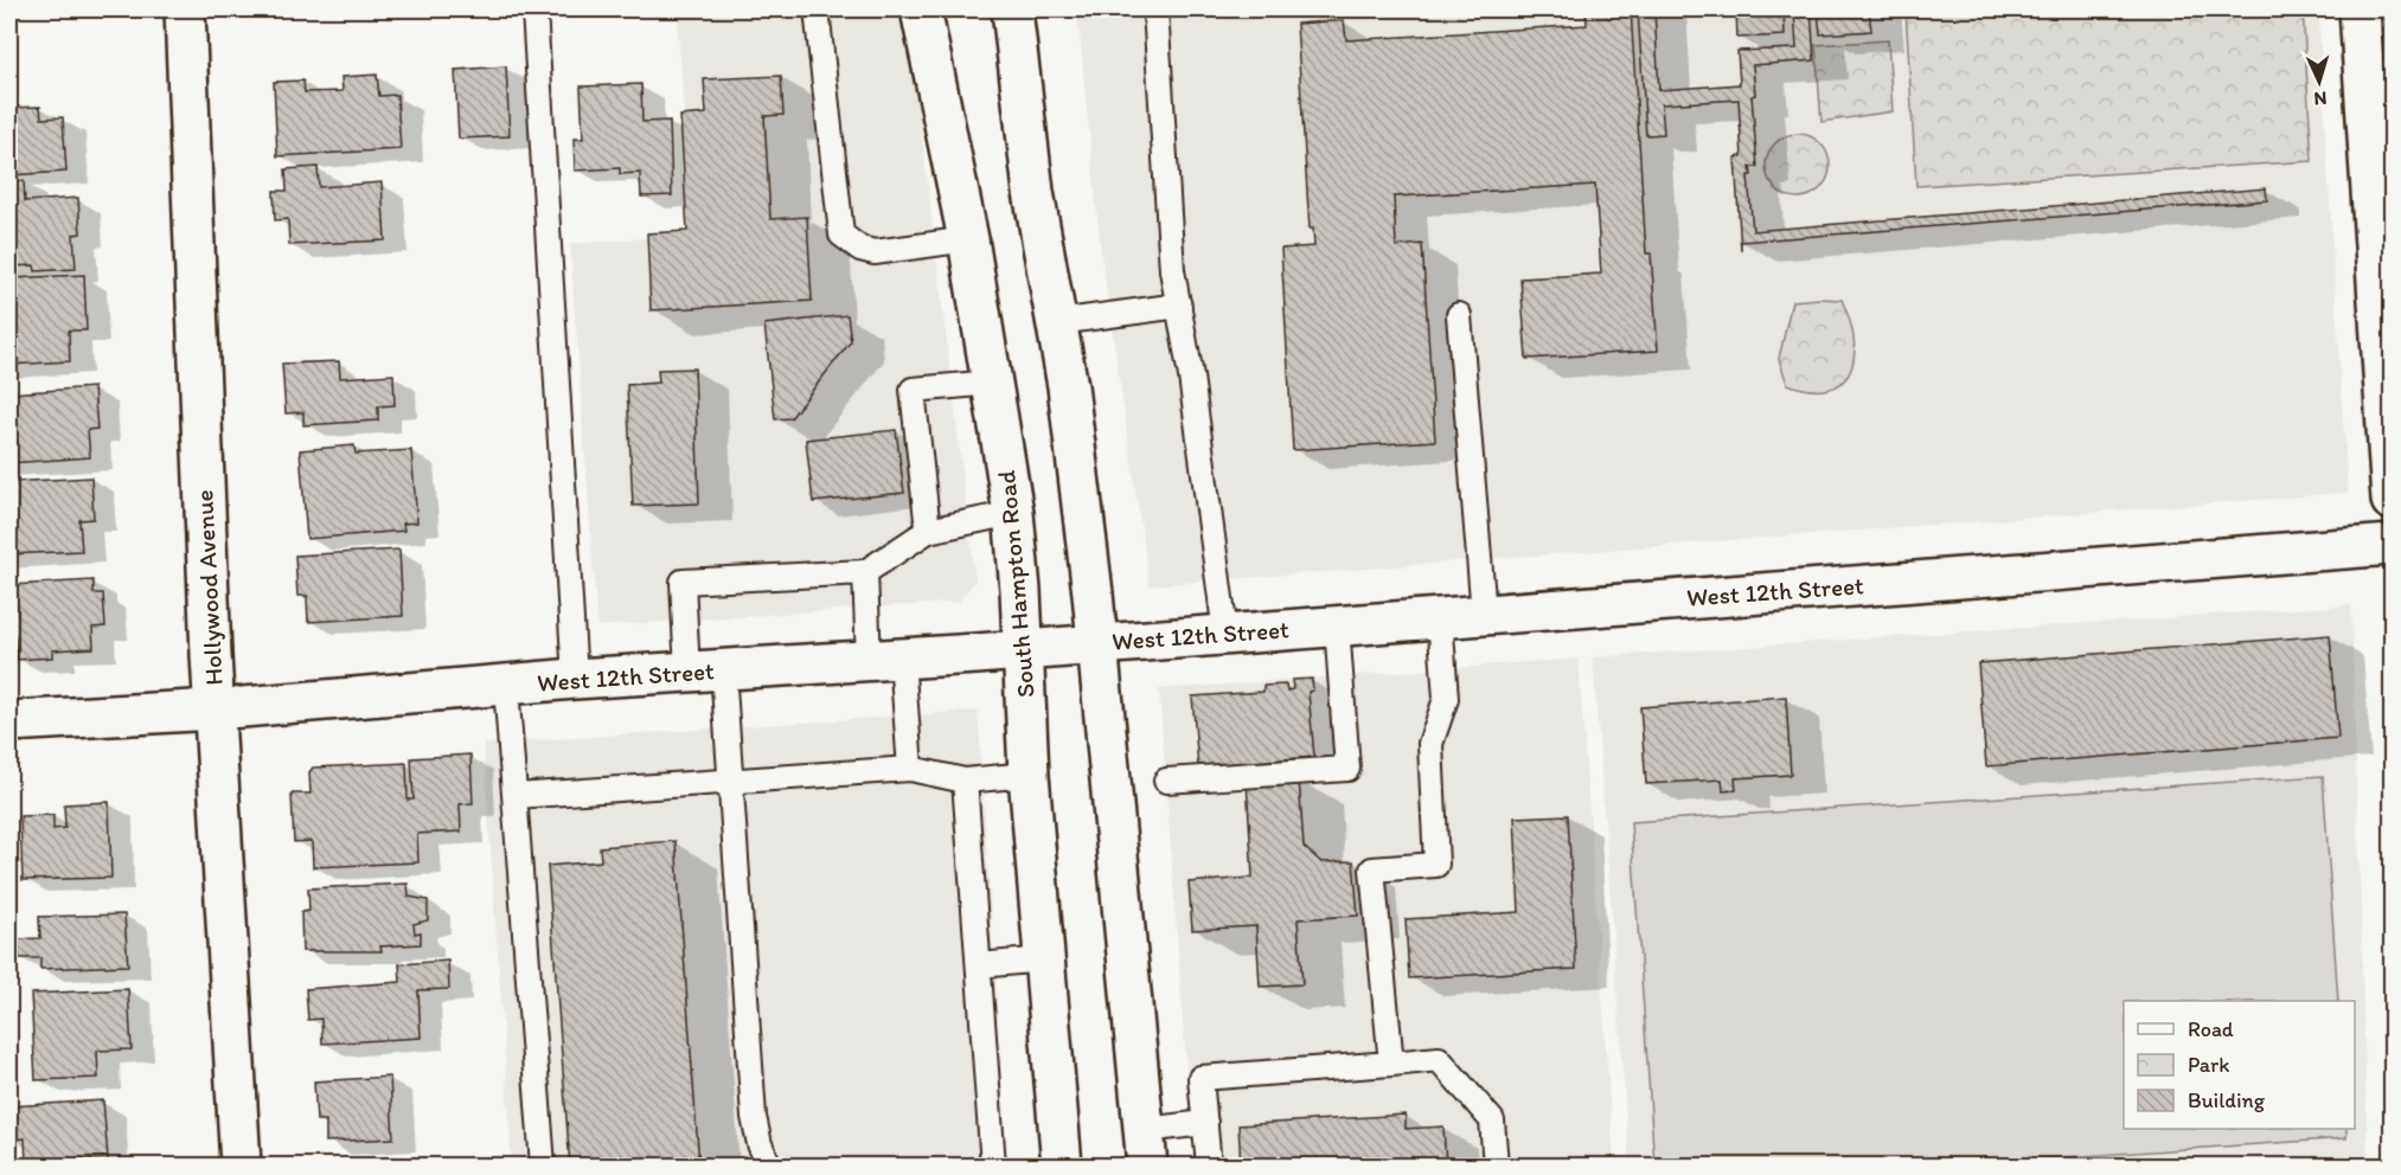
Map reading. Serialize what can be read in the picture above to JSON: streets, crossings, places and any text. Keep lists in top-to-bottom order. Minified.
{"streets":{"street":["South Hampton Road","Hollywood Avenue","West 12th Street"]},"crossings":[["South Hampton Road","West 12th Street"],["Hollywood Avenue","West 12th Street"]],"legend":["Road","Park","Building"],"north":"bottom"}
